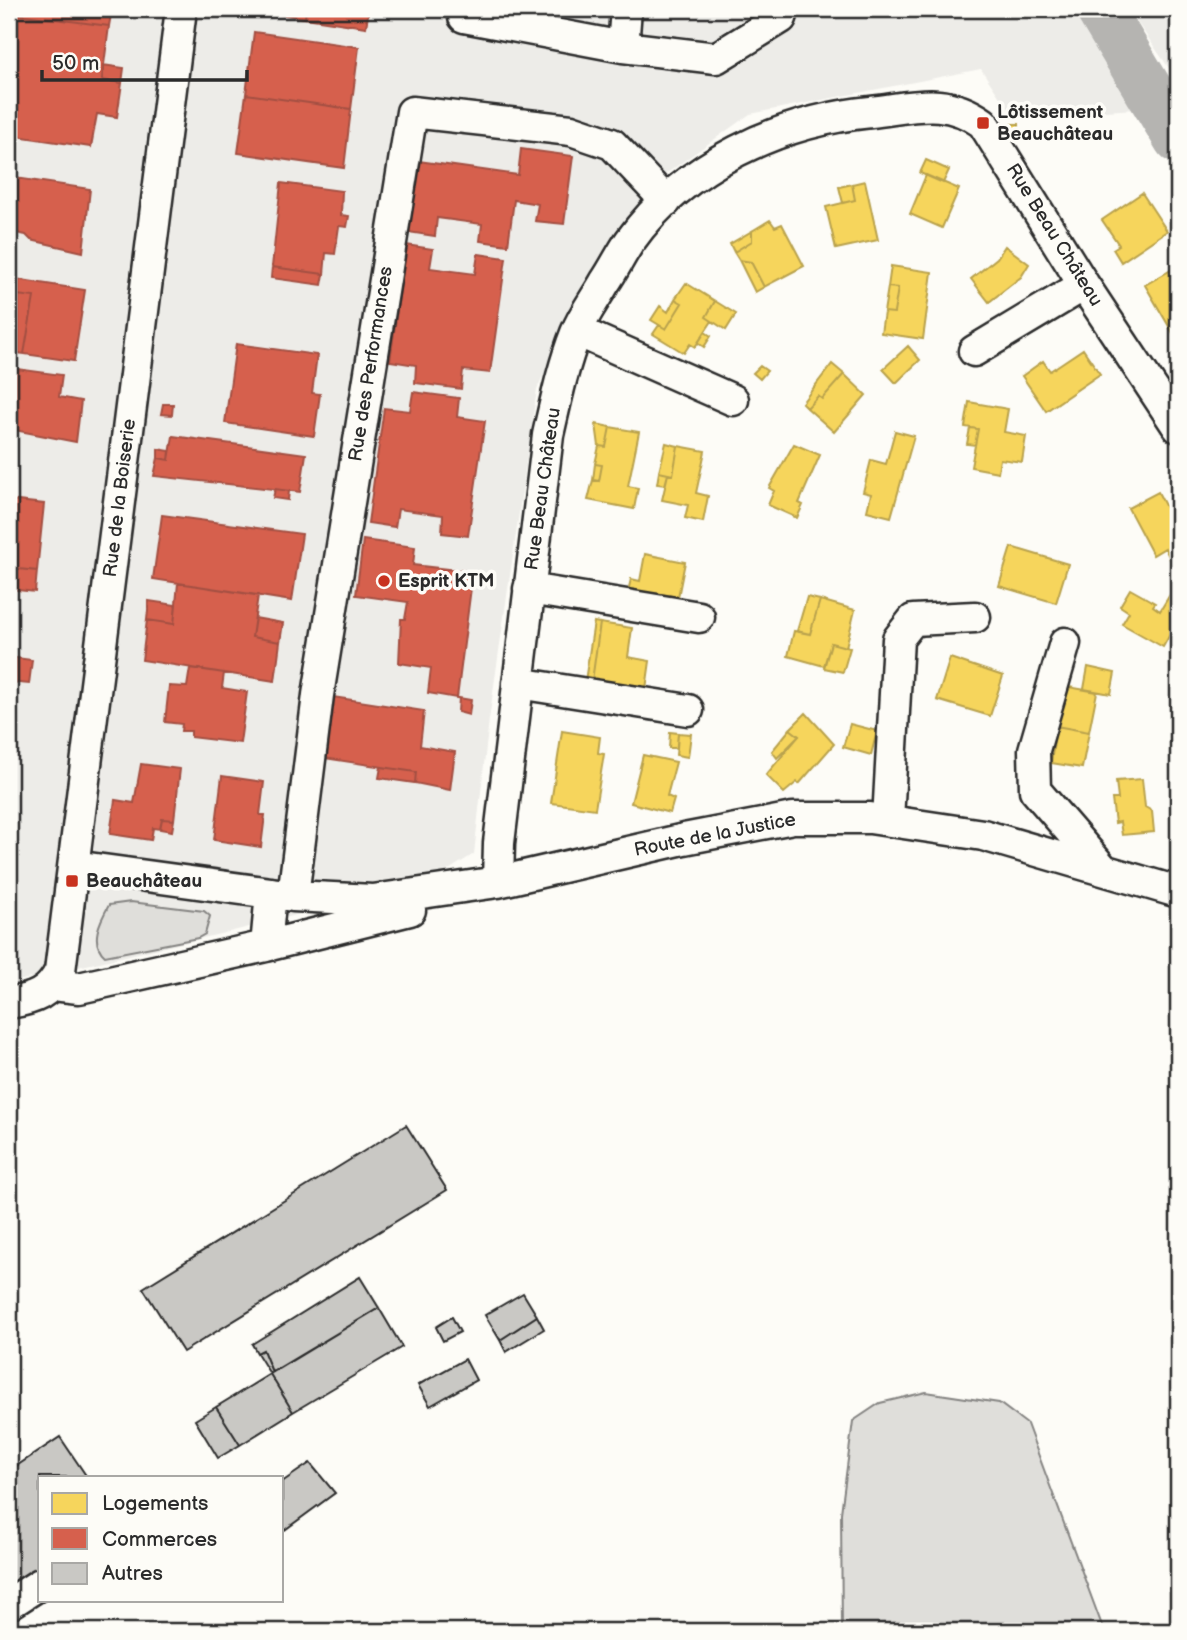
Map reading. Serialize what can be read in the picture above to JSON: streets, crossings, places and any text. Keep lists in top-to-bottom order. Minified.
{"streets":{"street":["Rue Beau Château","Rue des Performances","Rue de la Boiserie","Route de la Justice"]},"crossings":[["Rue Beau Château","Rue des Performances"],["Rue Beau Château","Route de la Justice"],["Rue des Performances","Route de la Justice"],["Rue de la Boiserie","Route de la Justice"]],"places":{"transit":["Lôtissement Beauchâteau","Beauchâteau"],"other":["Esprit KTM"]},"legend":["Logements","Commerces","Autres"],"scale_bar":"50 m"}
